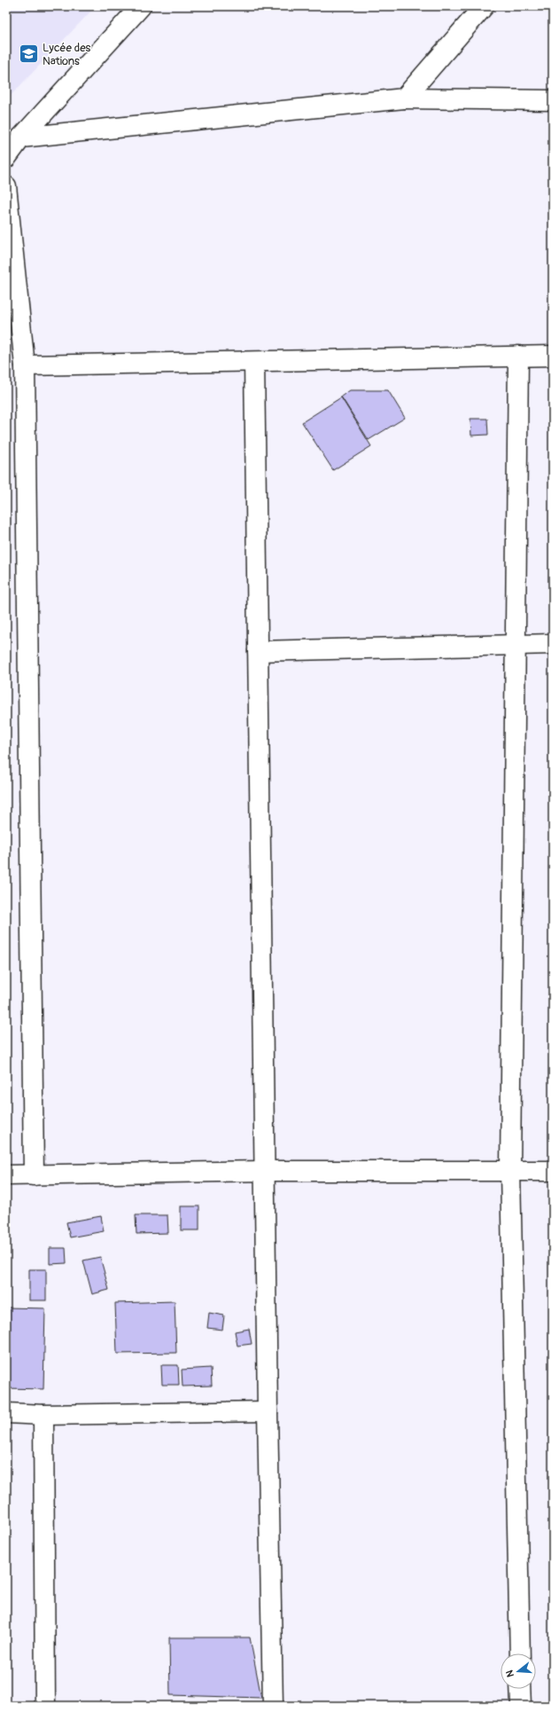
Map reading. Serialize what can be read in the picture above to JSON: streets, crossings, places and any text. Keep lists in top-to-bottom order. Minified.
{"places":{"school or university":["Lycée des Nations"]},"north":"left"}
